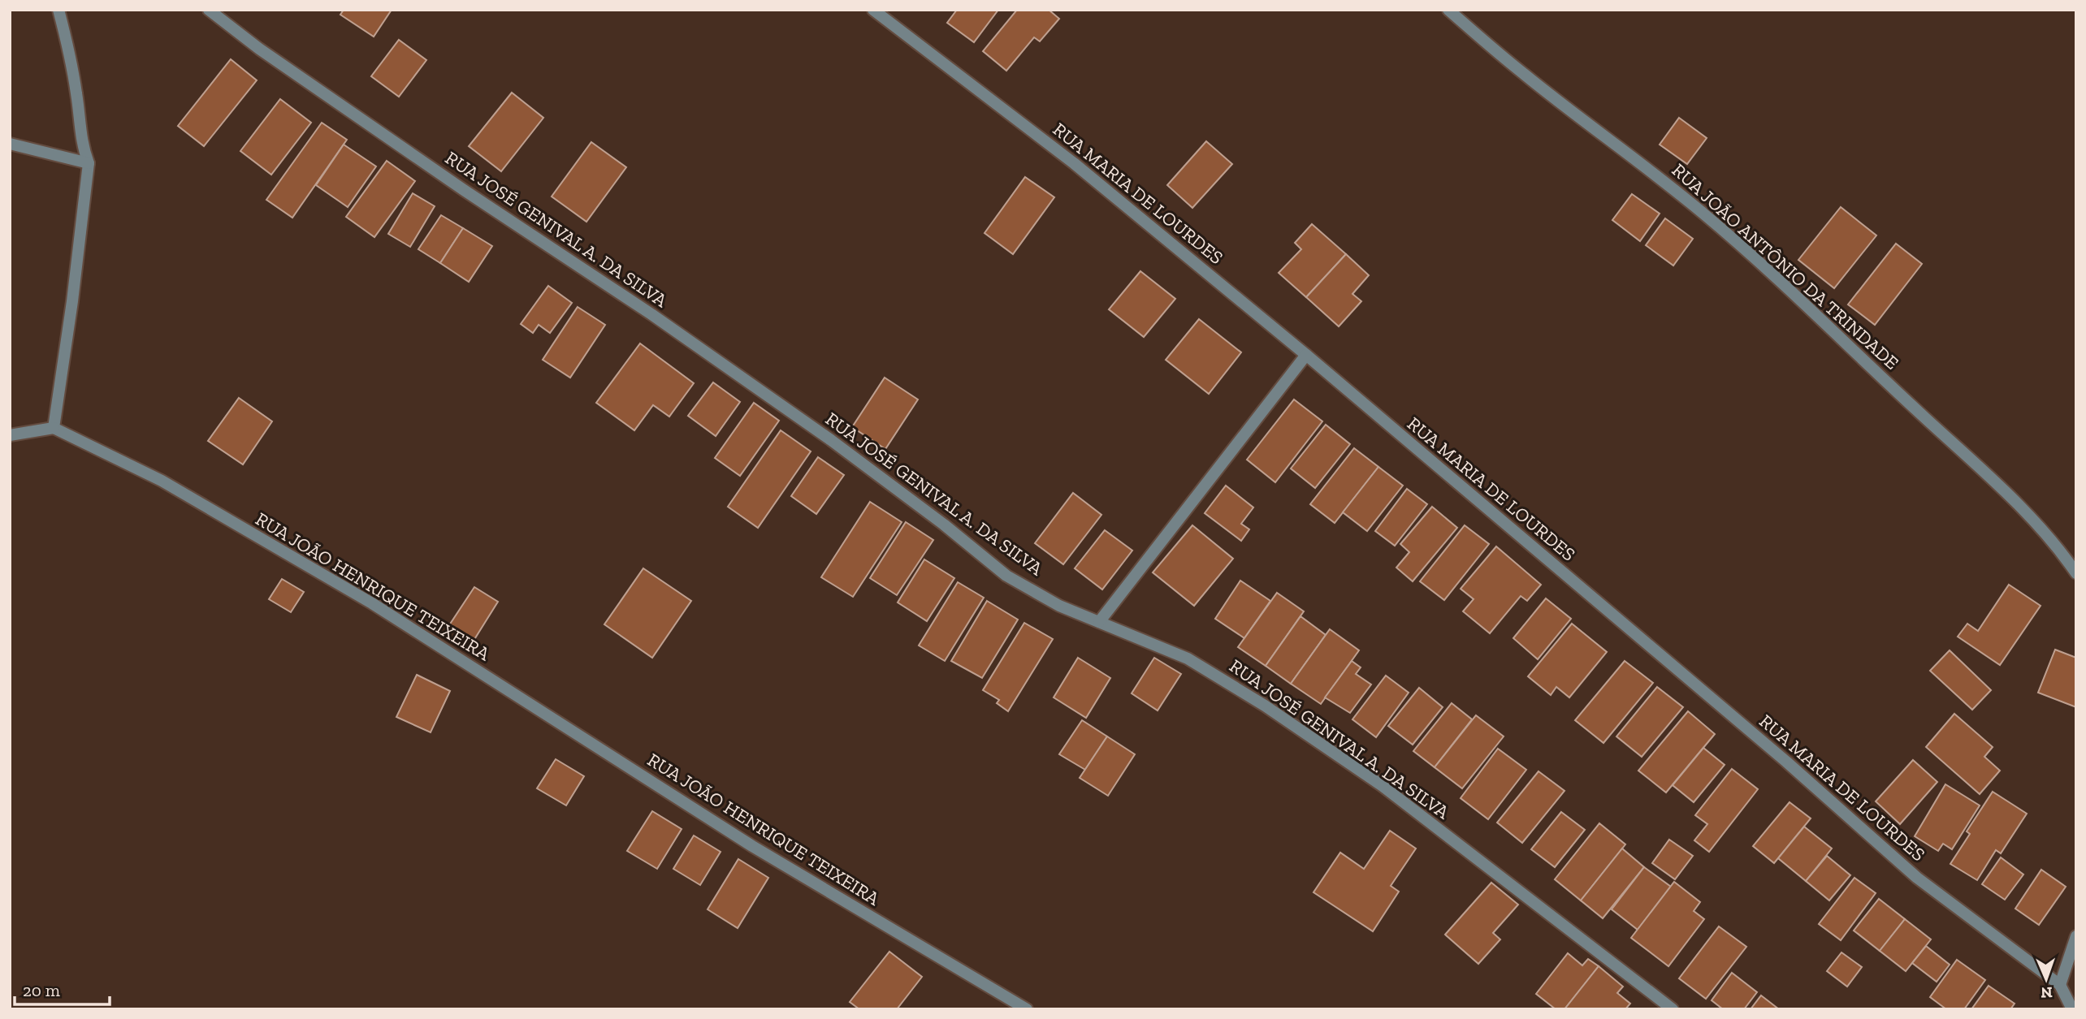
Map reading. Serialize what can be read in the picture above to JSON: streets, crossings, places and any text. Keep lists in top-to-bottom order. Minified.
{"streets":{"street":["RUA MARIA DE LOURDES","RUA JOSÉ GENIVAL A. DA SILVA","RUA JOÃO ANTÔNIO DA TRINDADE","RUA JOÃO HENRIQUE TEIXEIRA"]},"scale_bar":"20 m","north":"bottom"}
